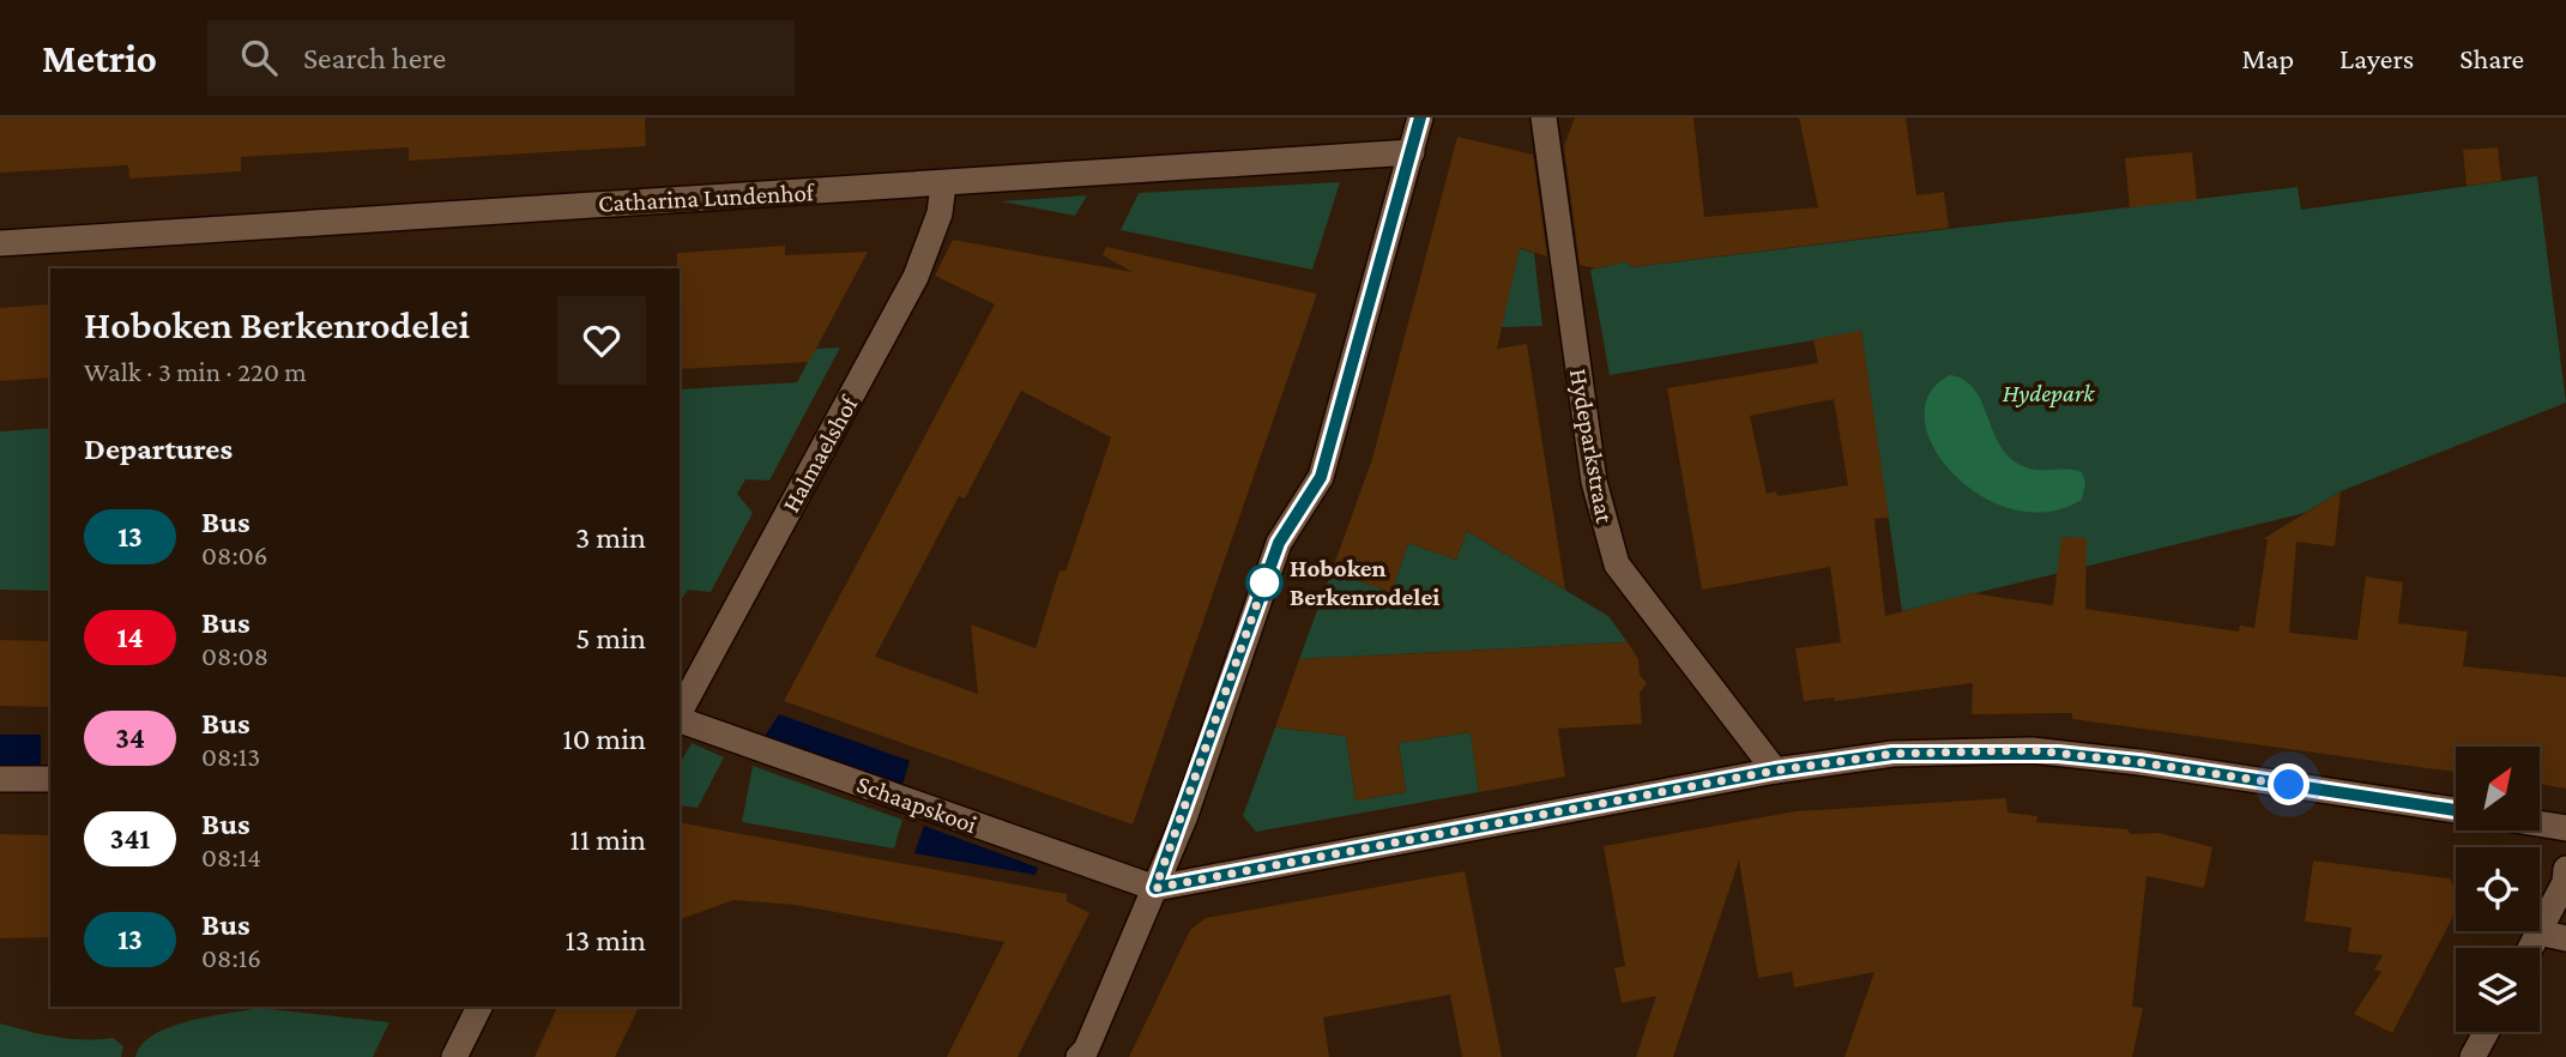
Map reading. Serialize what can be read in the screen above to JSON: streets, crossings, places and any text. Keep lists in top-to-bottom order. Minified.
{"streets":{"street":["Catharina Lundenhof","Hydeparkstraat","Halmaelshof","Schaapskooi"]},"crossings":[["Catharina Lundenhof","Halmaelshof"]],"parks":["Hydepark"],"places":["Hoboken Berkenrodelei"],"lines":["bus line 13"],"north":"top right","page":{"header":"Metrio","search":"Search here","nav":["Map","Layers","Share"],"heading":[["Hoboken Berkenrodelei","Walk · 3 min · 220 m"],"Departures"],"list":[{"mark":"13","name":"Bus","note":"08:06","value":"3 min"},{"mark":"14","name":"Bus","note":"08:08","value":"5 min"},{"mark":"34","name":"Bus","note":"08:13","value":"10 min"},{"mark":"341","name":"Bus","note":"08:14","value":"11 min"},{"mark":"13","name":"Bus","note":"08:16","value":"13 min"}]}}
